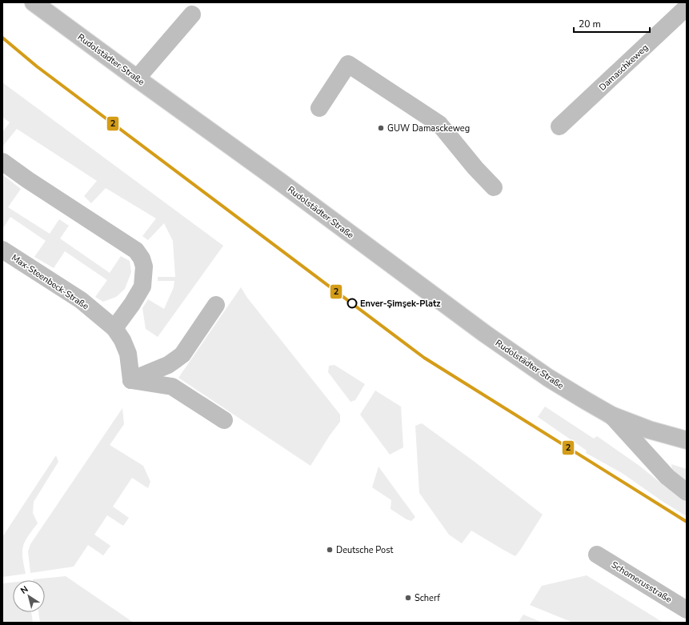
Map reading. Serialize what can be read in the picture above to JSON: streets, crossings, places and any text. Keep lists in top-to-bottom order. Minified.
{"streets":{"main road":["Rudolstädter Straße","Damaschkeweg","Max-Steenbeck-Straße","Schomerusstraße"]},"places":["GUW Damasckeweg","Enver-Şimşek-Platz","Deutsche Post","Scherf"],"lines":["transit line 2"],"scale_bar":"20 m","north":"top left"}
